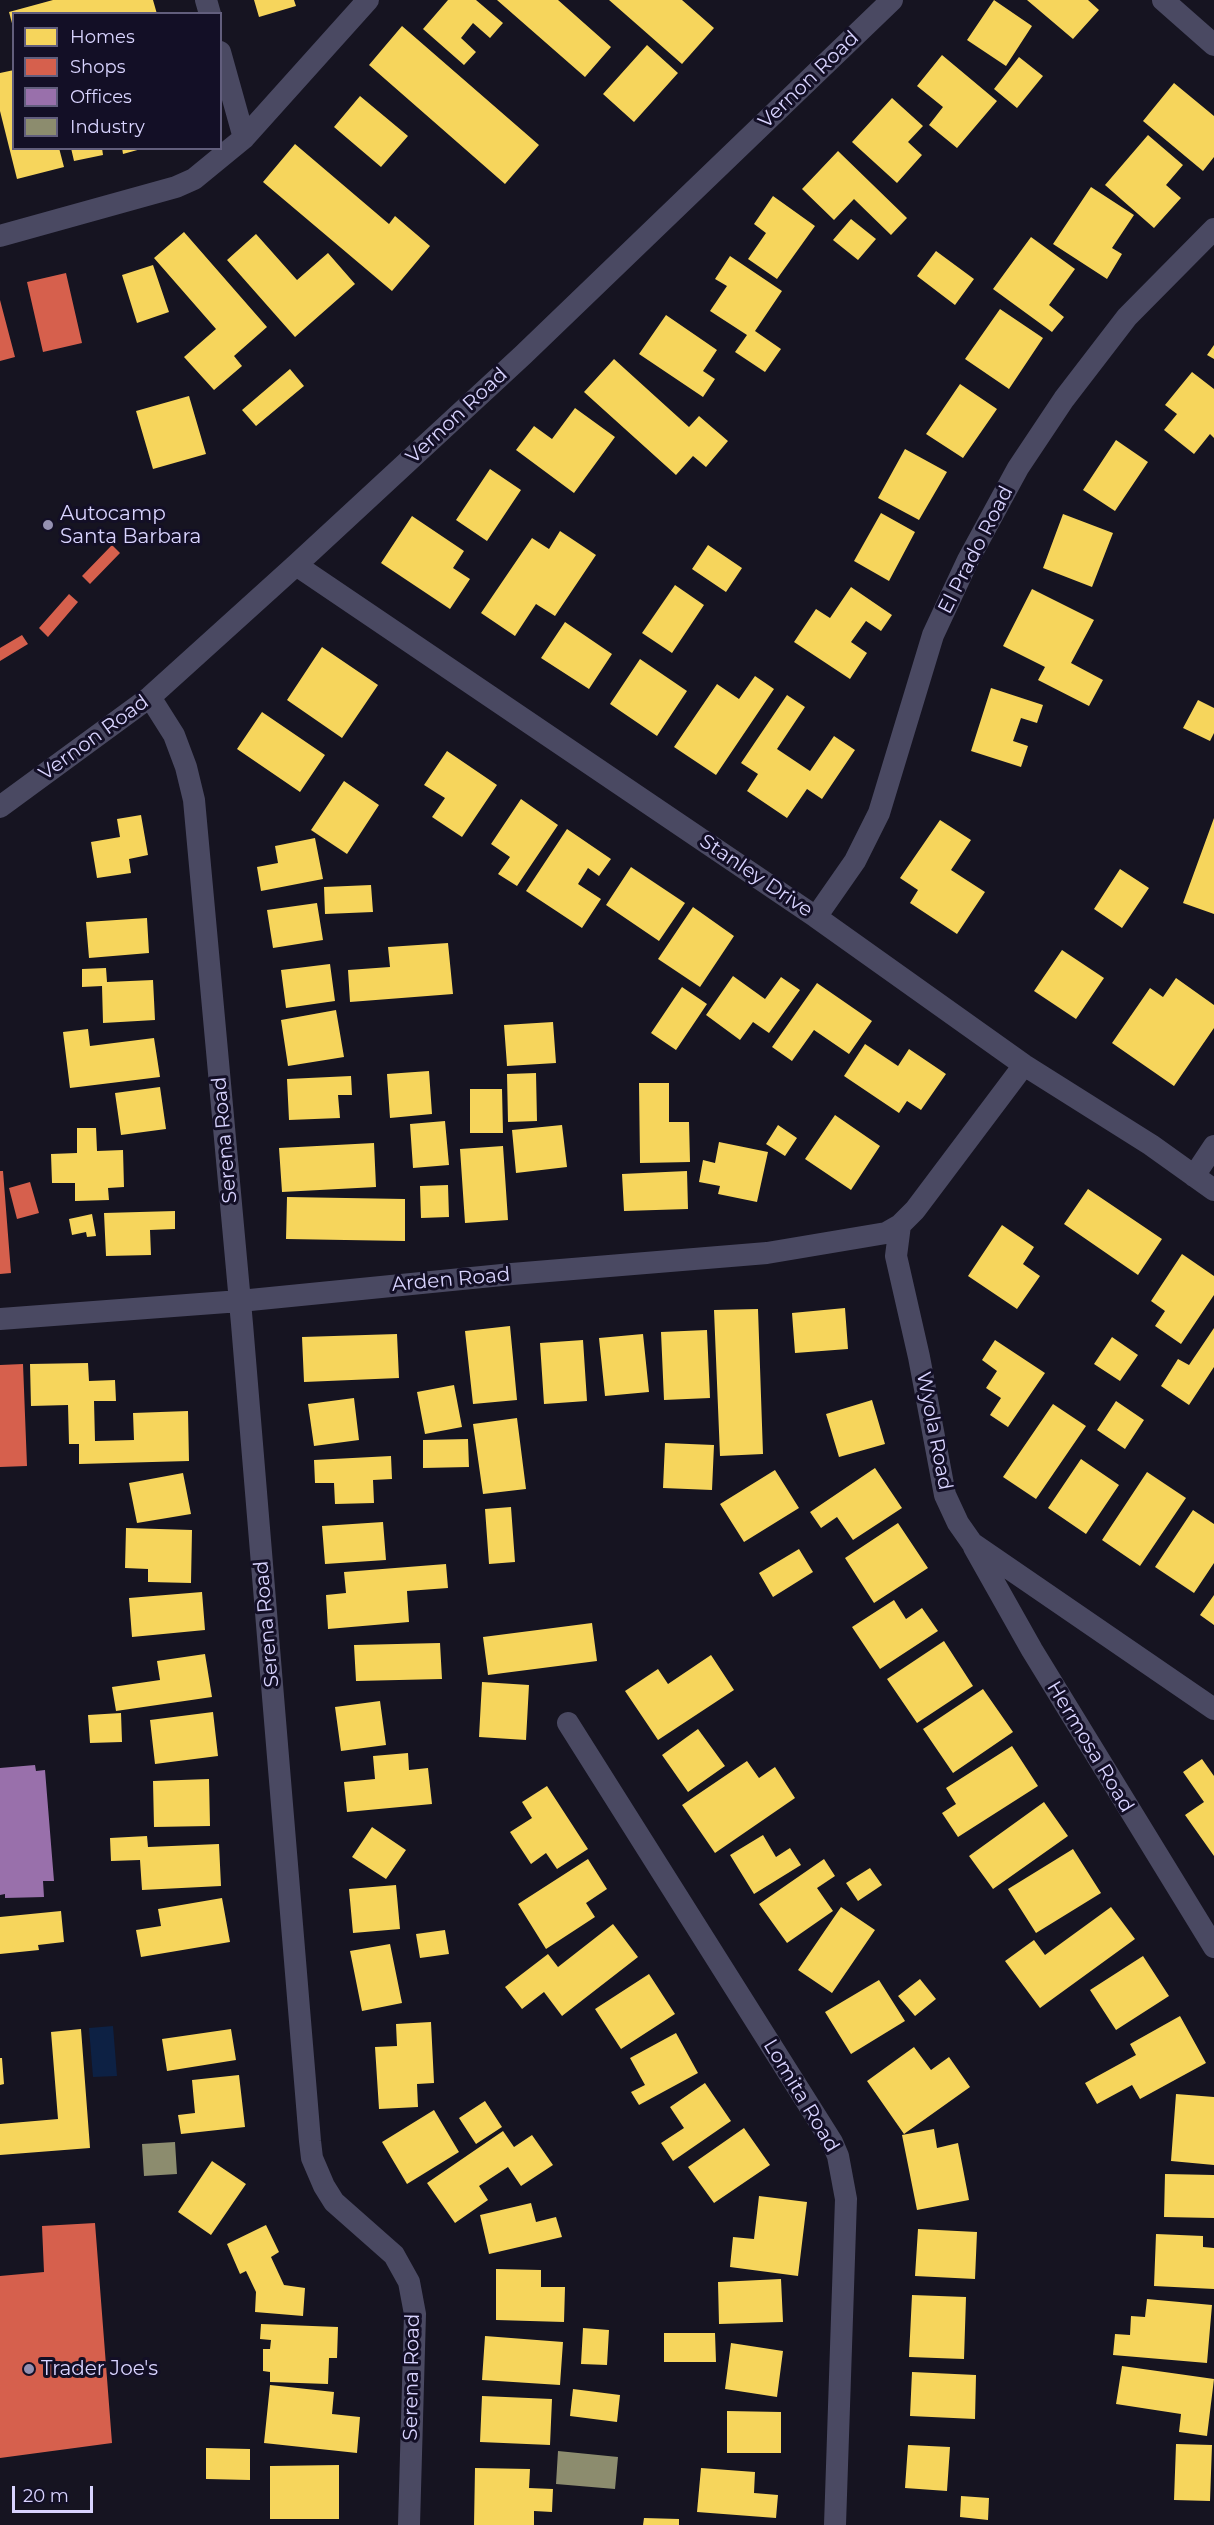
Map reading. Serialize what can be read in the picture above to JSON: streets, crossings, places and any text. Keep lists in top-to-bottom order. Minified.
{"streets":{"street":["Vernon Road","El Prado Road","Stanley Drive","Serena Road","Arden Road","Wyola Road","Hermosa Road","Lomita Road"]},"crossings":[["Vernon Road","Stanley Drive"],["Vernon Road","Serena Road"],["El Prado Road","Stanley Drive"],["Serena Road","Arden Road"],["Arden Road","Wyola Road"],["Wyola Road","Hermosa Road"]],"places":["Autocamp Santa Barbara","Trader Joe's"],"legend":["Homes","Shops","Offices","Industry"],"scale_bar":"20 m"}
